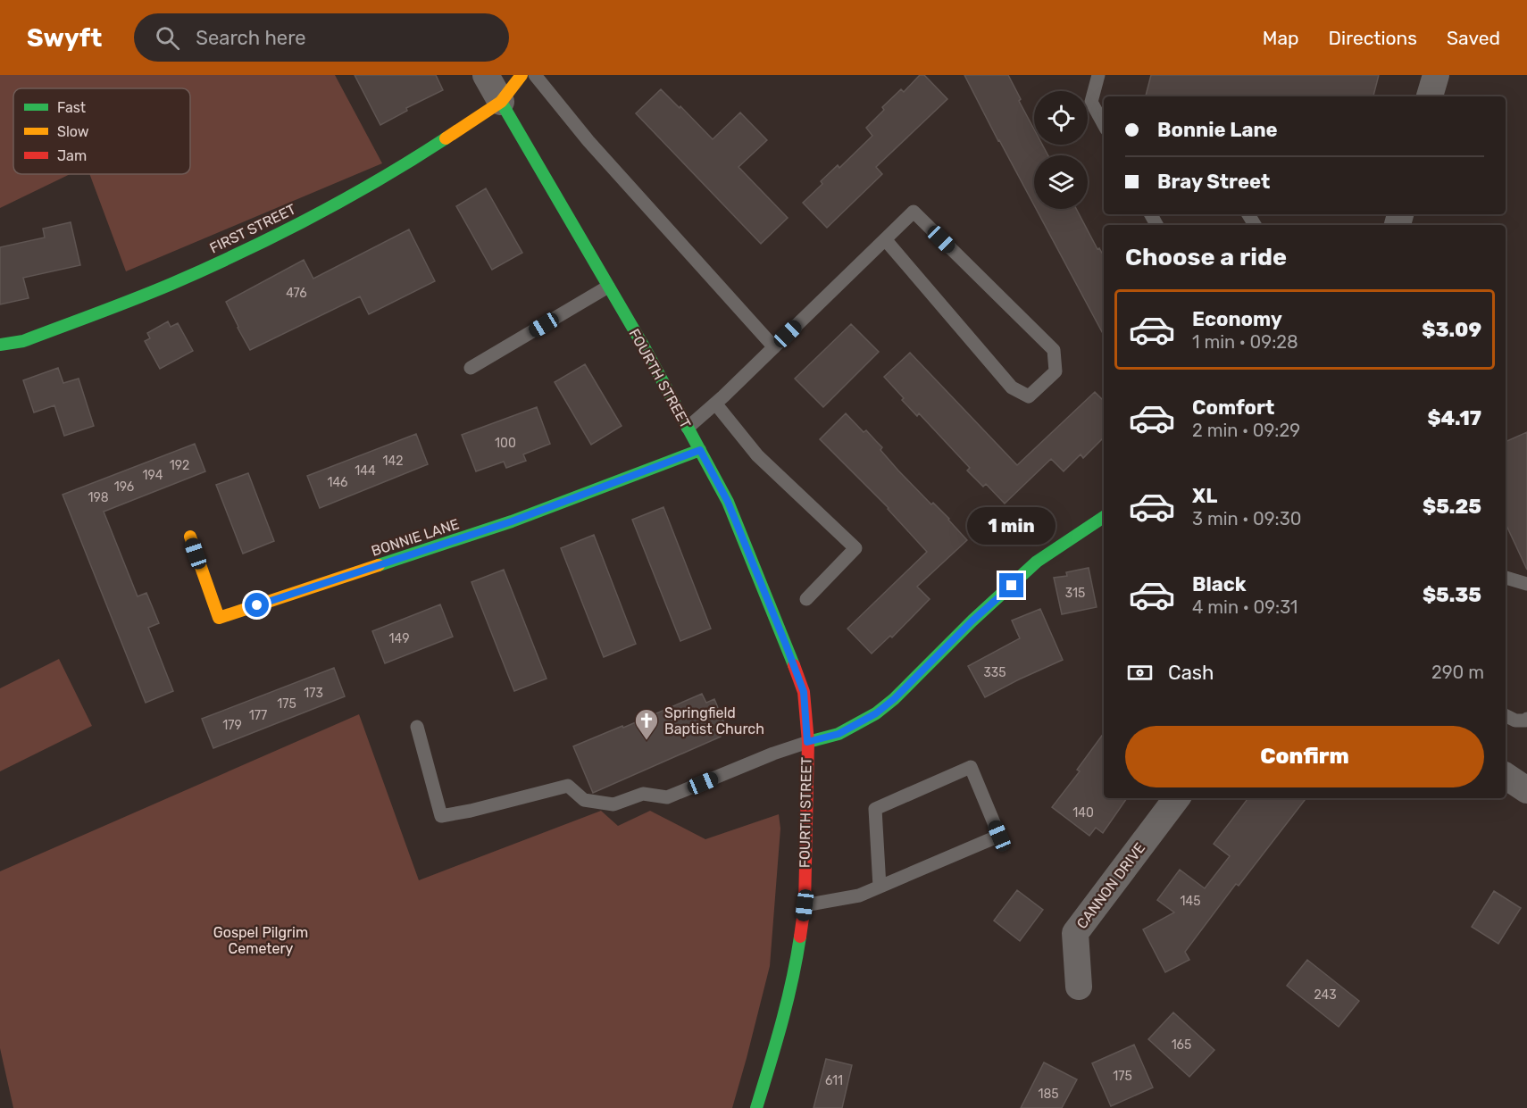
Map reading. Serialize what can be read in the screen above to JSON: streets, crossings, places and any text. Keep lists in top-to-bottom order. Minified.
{"streets":{"street":["FIRST STREET","FOURTH STREET","BONNIE LANE","CANNON DRIVE"]},"crossings":[["FIRST STREET","FOURTH STREET"],["FOURTH STREET","BONNIE LANE"]],"parks":["Gospel Pilgrim Cemetery"],"places":{"church":["Springfield Baptist Church"]},"house_numbers":["476","100","142","192","144","194","146","196","198","315","149","335","173","175","177","179","140","145","243","165","175","611","185"],"legend":["Fast","Slow","Jam"],"page":{"header":"Swyft","search":"Search here","nav":["Map","Directions","Saved"],"banner":["Bonnie Lane","Bray Street"],"heading":"Choose a ride","list":[{"name":"Economy","note":"1 min · 09:28","value":"$3.09"},{"name":"Comfort","note":"2 min · 09:29","value":"$4.17"},{"name":"XL","note":"3 min · 09:30","value":"$5.25"},{"name":"Black","note":"4 min · 09:31","value":"$5.35"}],"bubble":"1 min","pay":["Cash","290 m"],"buttons":"Confirm"}}
